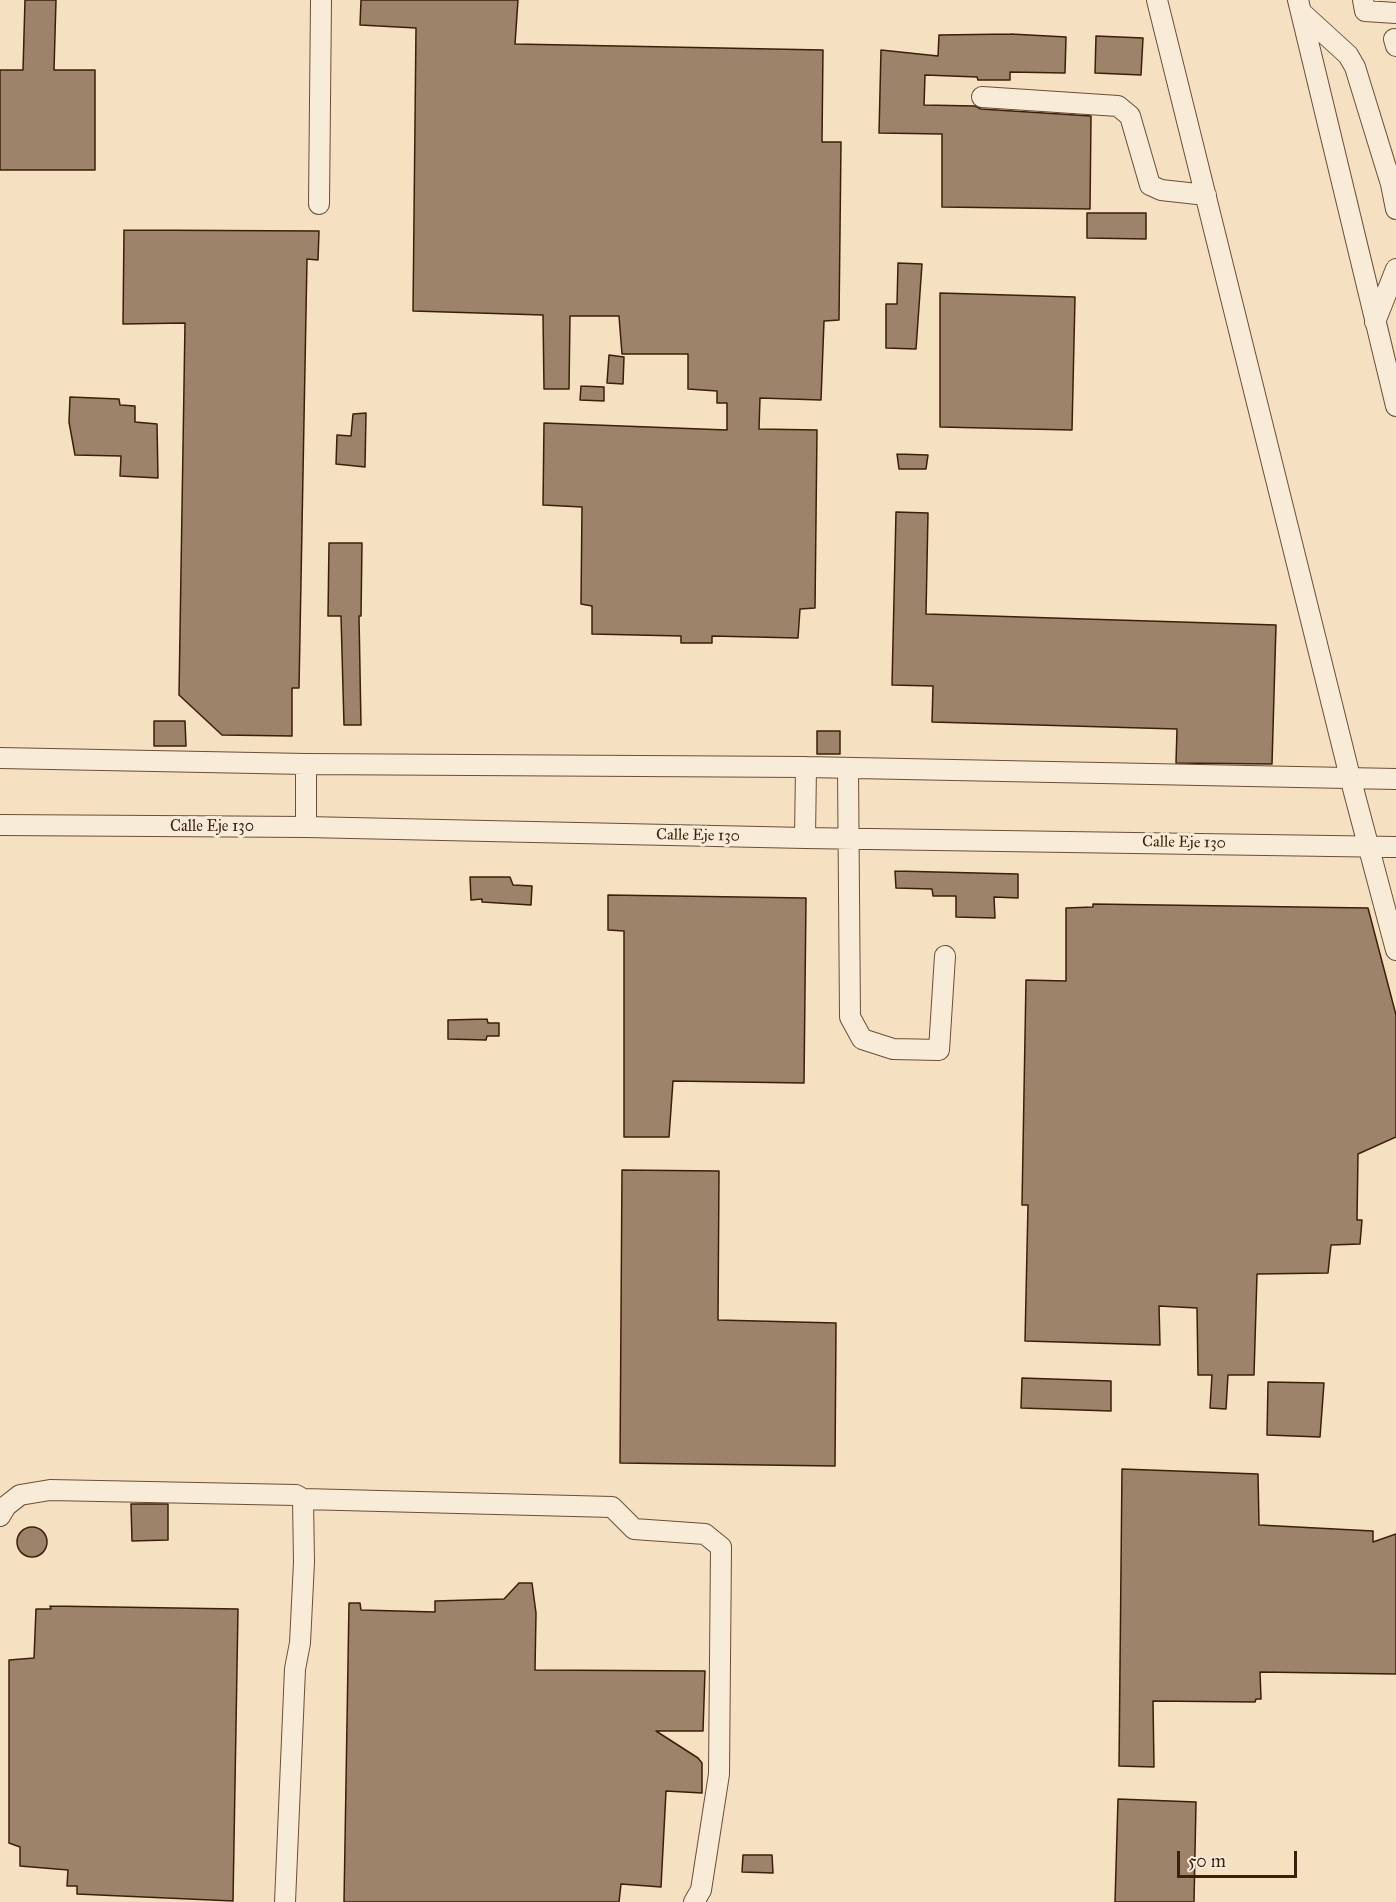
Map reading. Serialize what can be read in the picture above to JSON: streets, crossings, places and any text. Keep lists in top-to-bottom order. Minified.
{"streets":{"street":["Calle Eje 130"]},"scale_bar":"50 m"}
